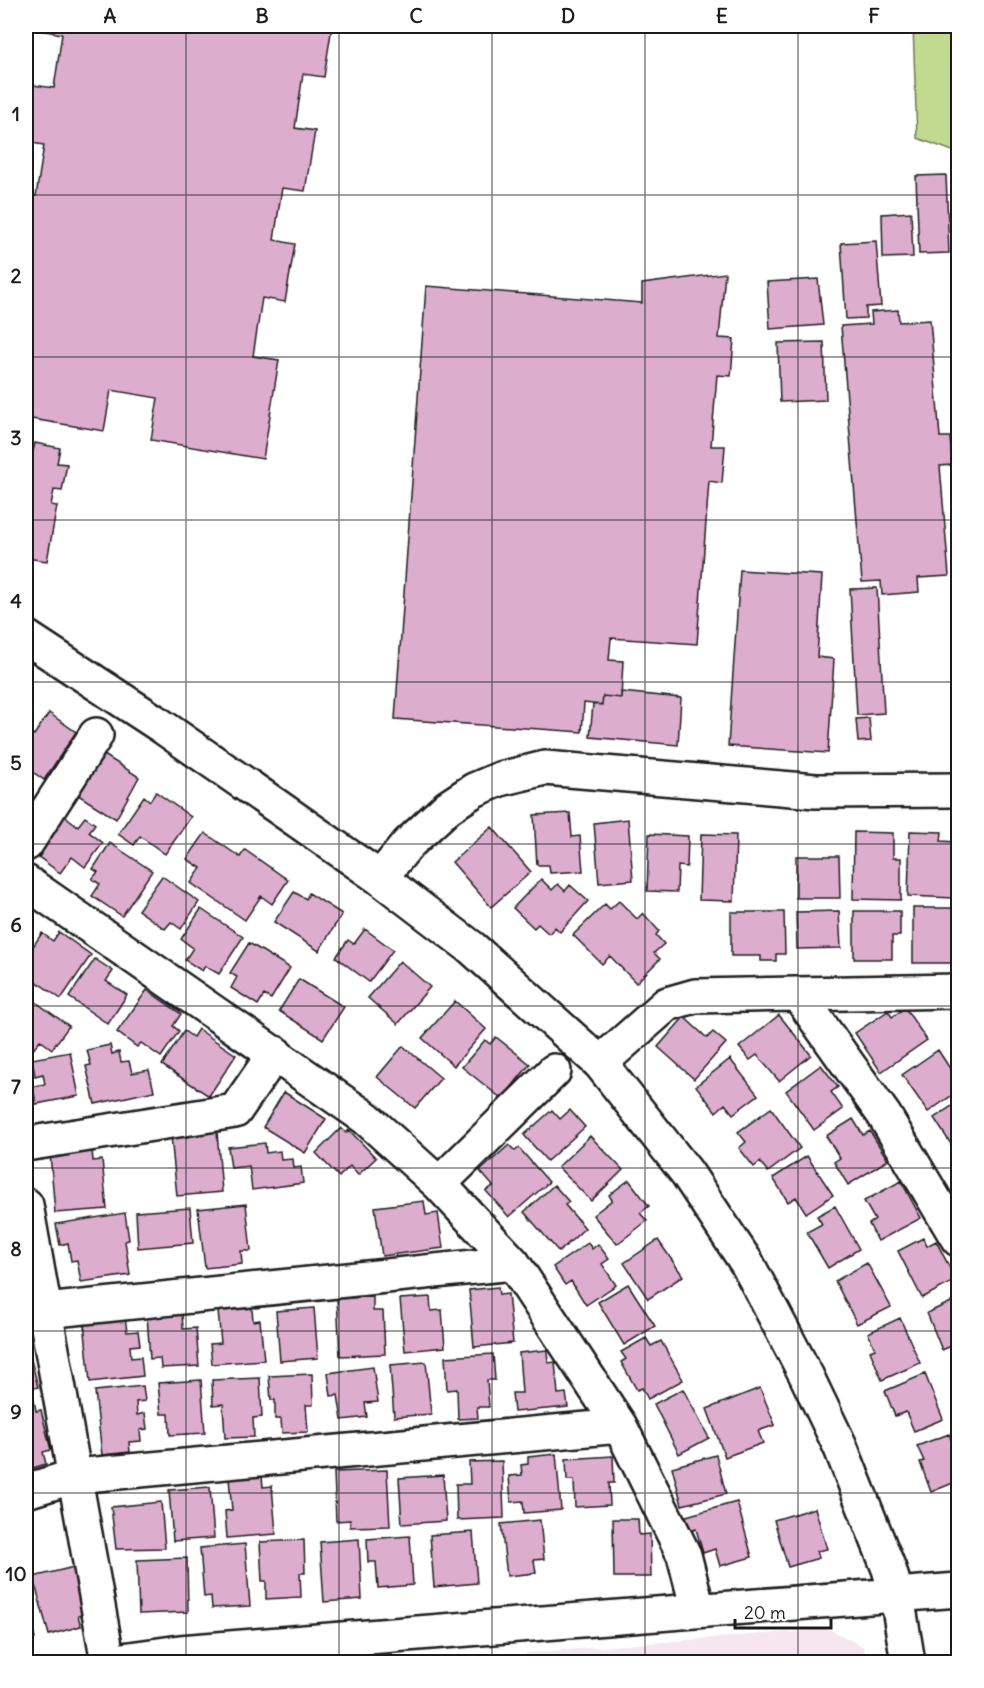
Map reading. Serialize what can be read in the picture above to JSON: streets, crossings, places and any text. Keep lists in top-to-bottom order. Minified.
{"scale_bar":"20 m","grid":{"columns":["A","B","C","D","E","F"],"rows":["1","2","3","4","5","6","7","8","9","10"]}}
